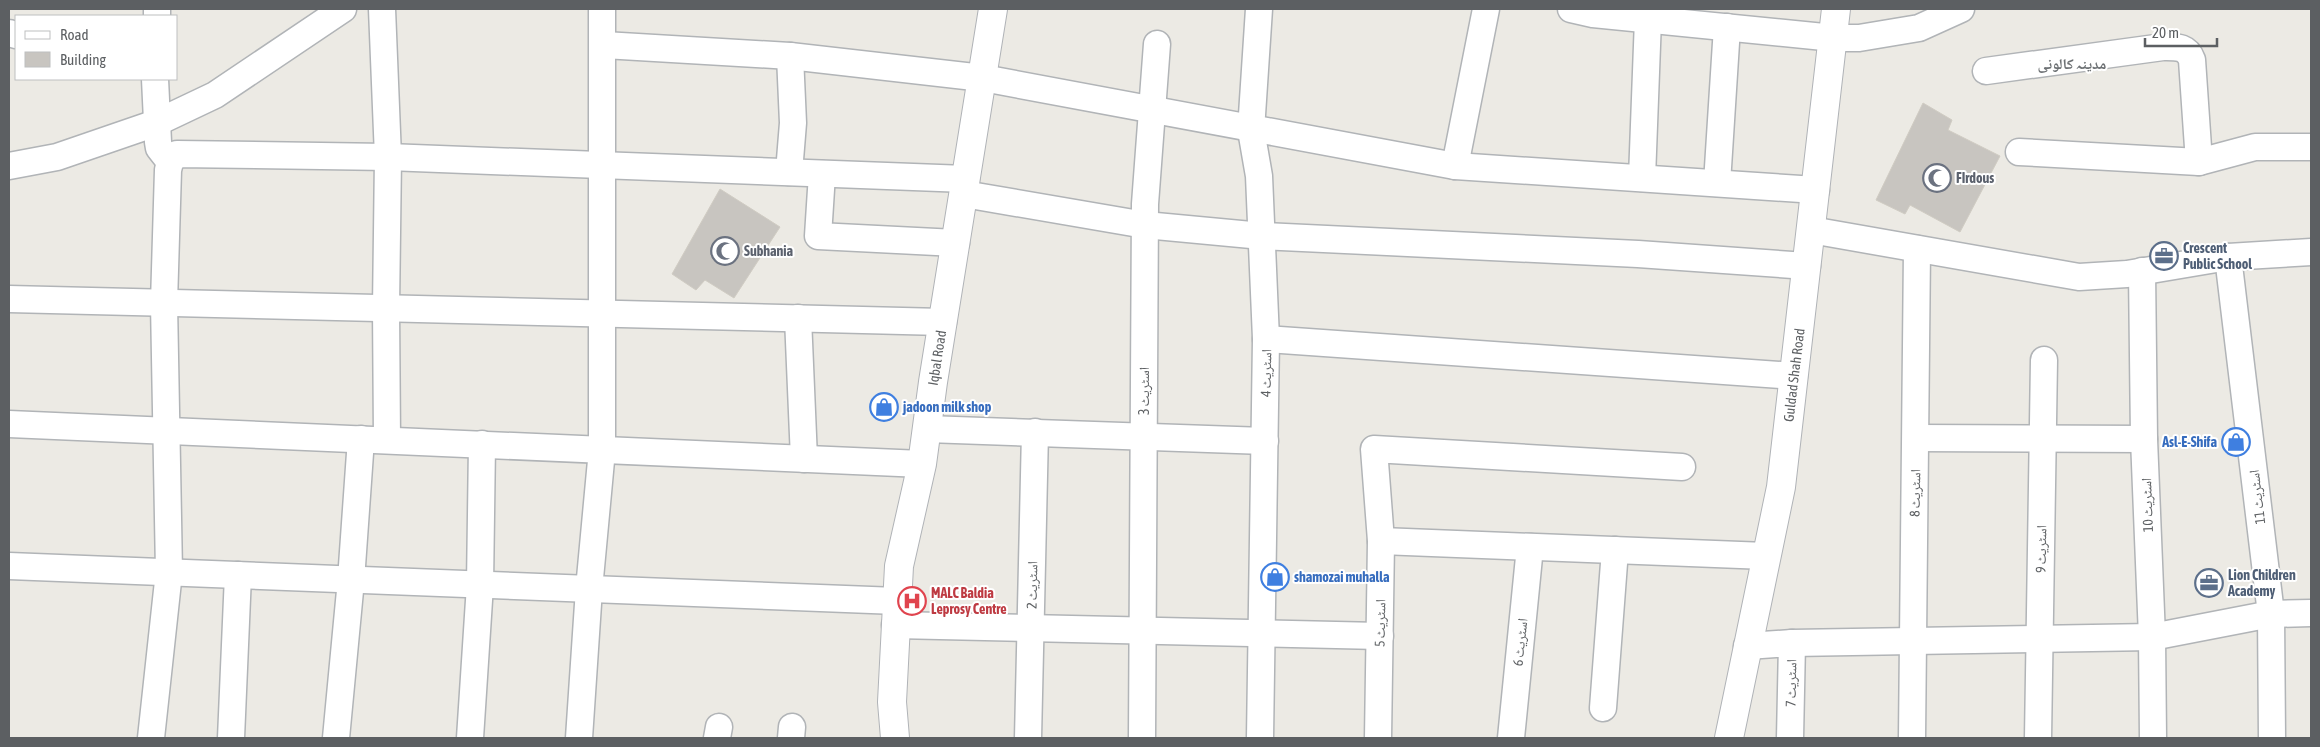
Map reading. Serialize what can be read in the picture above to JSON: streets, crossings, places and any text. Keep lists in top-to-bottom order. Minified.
{"streets":{"street":["Iqbal Road","اسٹریٹ 4","Guldad Shah Road","اسٹریٹ 3","اسٹریٹ 8","اسٹریٹ 11","اسٹریٹ 10","اسٹریٹ 9","اسٹریٹ 2","اسٹریٹ 5","اسٹریٹ 6","اسٹریٹ 7"]},"crossings":[["Guldad Shah Road","اسٹریٹ 7"]],"districts":["مدینہ کالونی"],"places":{"mosque":["FIrdous","Subhania"],"office":["Crescent Public School","Lion Children Academy"],"shop":["jadoon milk shop","Asl-E-Shifa","shamozai muhalla"],"hospital":["MALC Baldia Leprosy Centre"]},"legend":["Road","Building"],"scale_bar":"20 m"}
